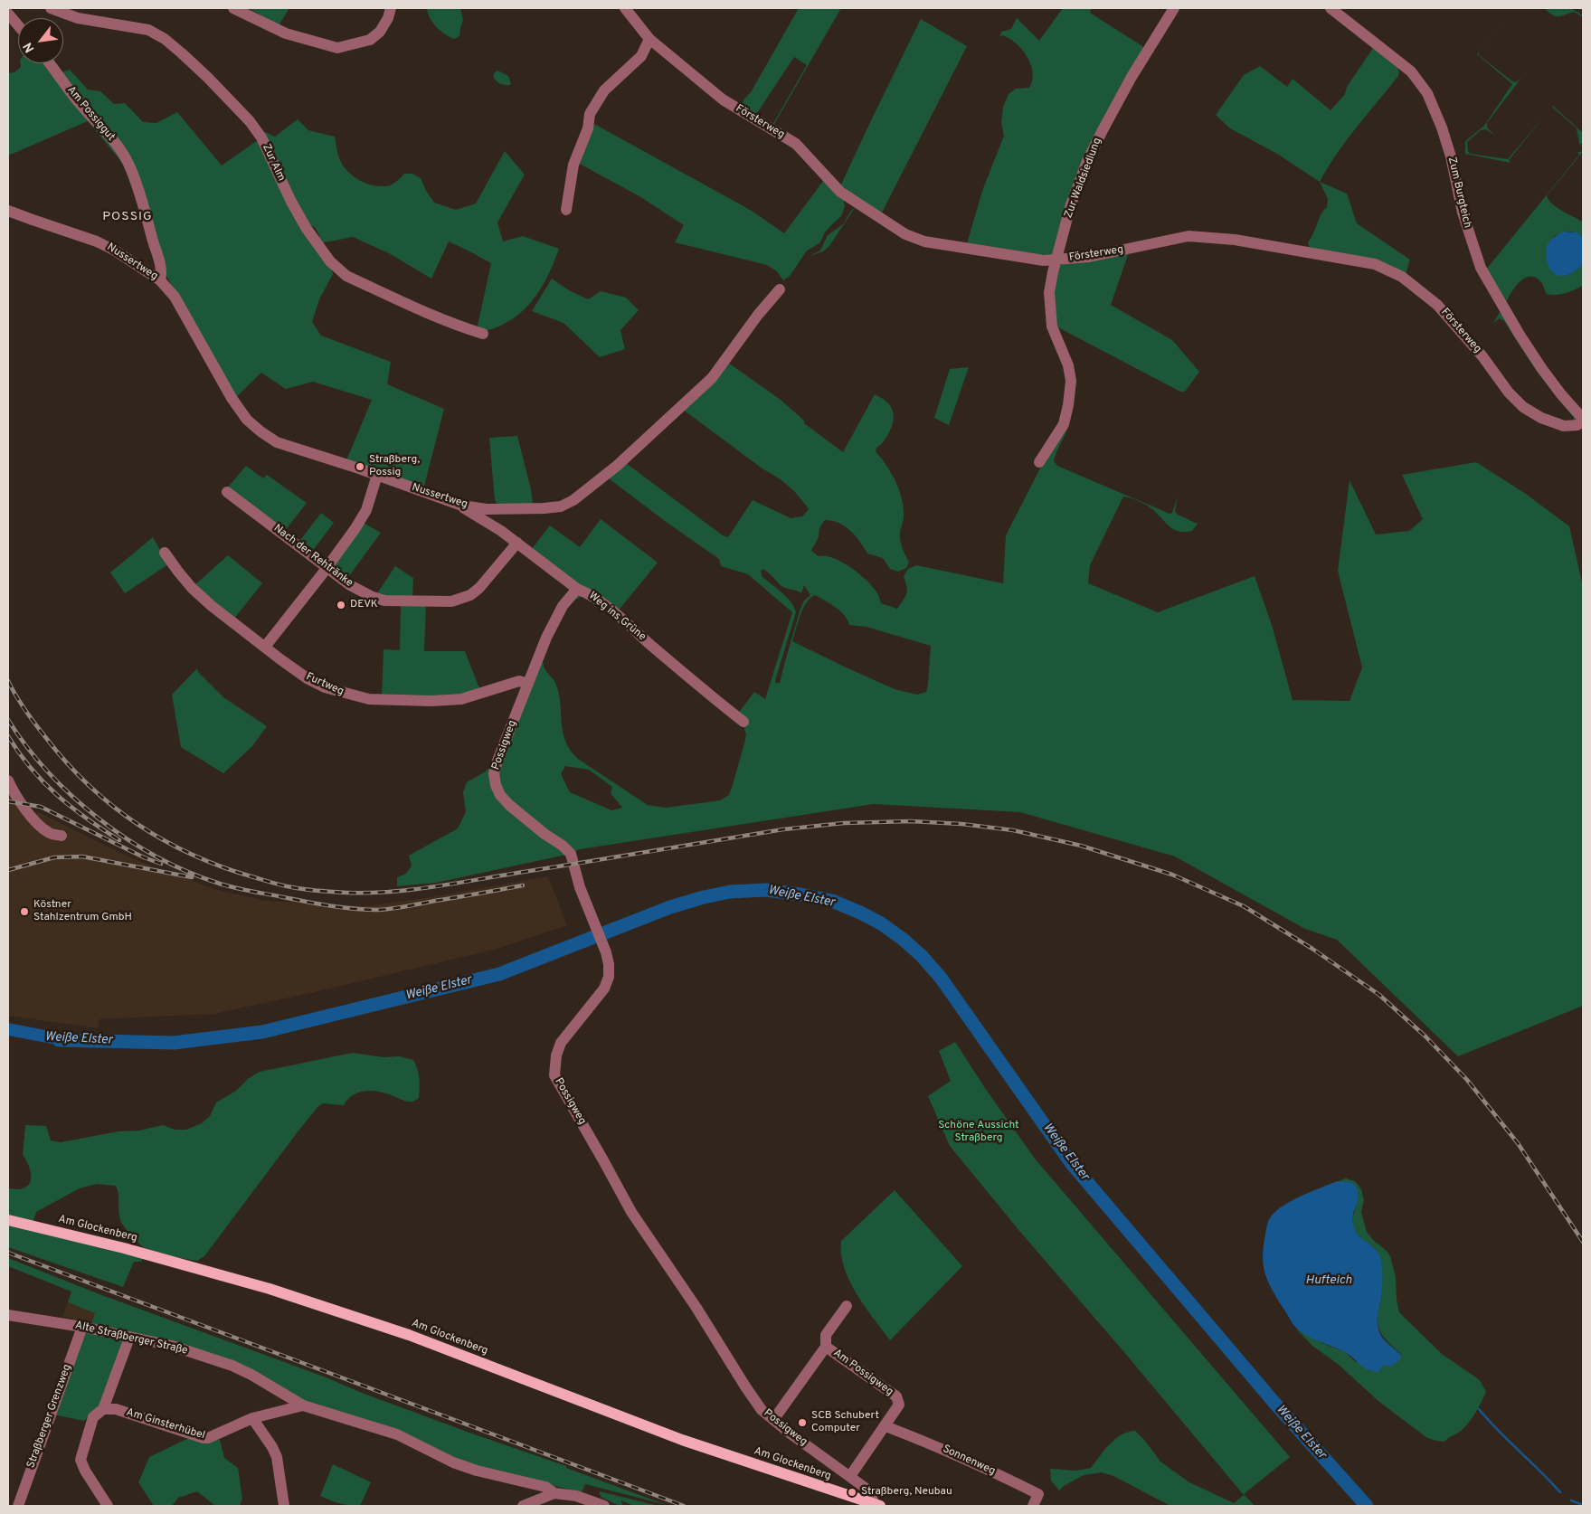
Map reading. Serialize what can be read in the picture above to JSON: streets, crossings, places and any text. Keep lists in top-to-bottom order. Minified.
{"streets":{"main road":["Am Glockenberg"],"street":["Am Possiggut","Försterweg","Zur Alm","Zur Waldsiedlung","Zum Burgteich","Nussertweg","Nach der Rehtränke","Weg ins Grüne","Furtweg","Possigweg","Alte Straßberger Straße","Am Possigweg","Straßberger Grenzweg","Am Ginsterhübel","Sonnenweg"]},"crossings":[["Am Possiggut","Nussertweg"],["Försterweg","Zur Waldsiedlung"],["Försterweg","Zum Burgteich"],["Nussertweg","Weg ins Grüne"],["Nach der Rehtränke","Weg ins Grüne"],["Weg ins Grüne","Possigweg"],["Furtweg","Possigweg"],["Possigweg","Am Glockenberg"],["Possigweg","Am Possigweg"],["Alte Straßberger Straße","Straßberger Grenzweg"],["Alte Straßberger Straße","Am Ginsterhübel"],["Am Possigweg","Sonnenweg"]],"districts":["POSSIG"],"water":["Weiße Elster","Hufteich"],"parks":["Schöne Aussicht Straßberg"],"places":["Straßberg, Possig","DEVK","Köstner Stahlzentrum GmbH","SCB Schubert Computer","Straßberg, Neubau"],"north":"bottom left"}
